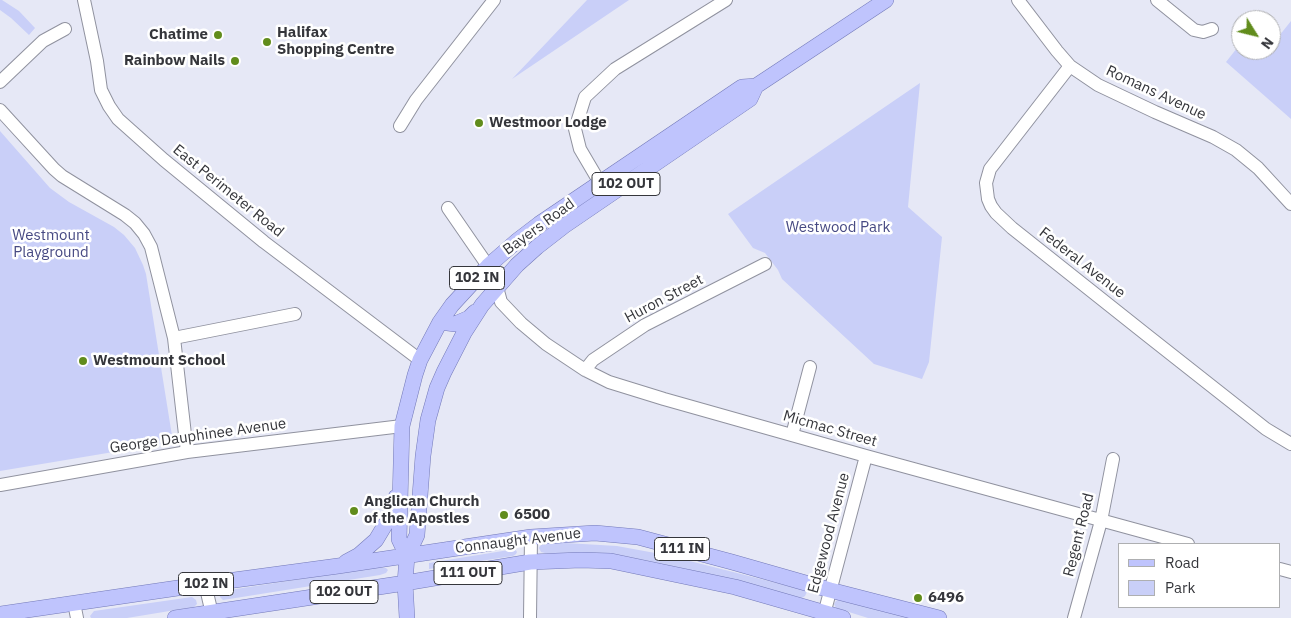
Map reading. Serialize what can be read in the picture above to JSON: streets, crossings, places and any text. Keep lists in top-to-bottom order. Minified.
{"streets":{"main road":["102 OUT","Bayers Road","102 IN","Connaught Avenue","111 IN","111 OUT"],"street":["Romans Avenue","East Perimeter Road","Federal Avenue","Huron Street","Micmac Street","George Dauphinee Avenue","Edgewood Avenue","Regent Road"]},"crossings":[["Romans Avenue","Federal Avenue"],["East Perimeter Road","Bayers Road"],["Bayers Road","Micmac Street"],["Bayers Road","George Dauphinee Avenue"],["Bayers Road","Connaught Avenue"],["Huron Street","Micmac Street"],["Micmac Street","Edgewood Avenue"],["Micmac Street","Regent Road"],["Edgewood Avenue","Connaught Avenue"]],"parks":["Westwood Park","Westmount Playground"],"places":["Chatime","Halifax Shopping Centre","Rainbow Nails","Westmoor Lodge","Westmount School","Anglican Church of the Apostles","6500","6496"],"legend":["Road","Park"],"north":"bottom right"}
